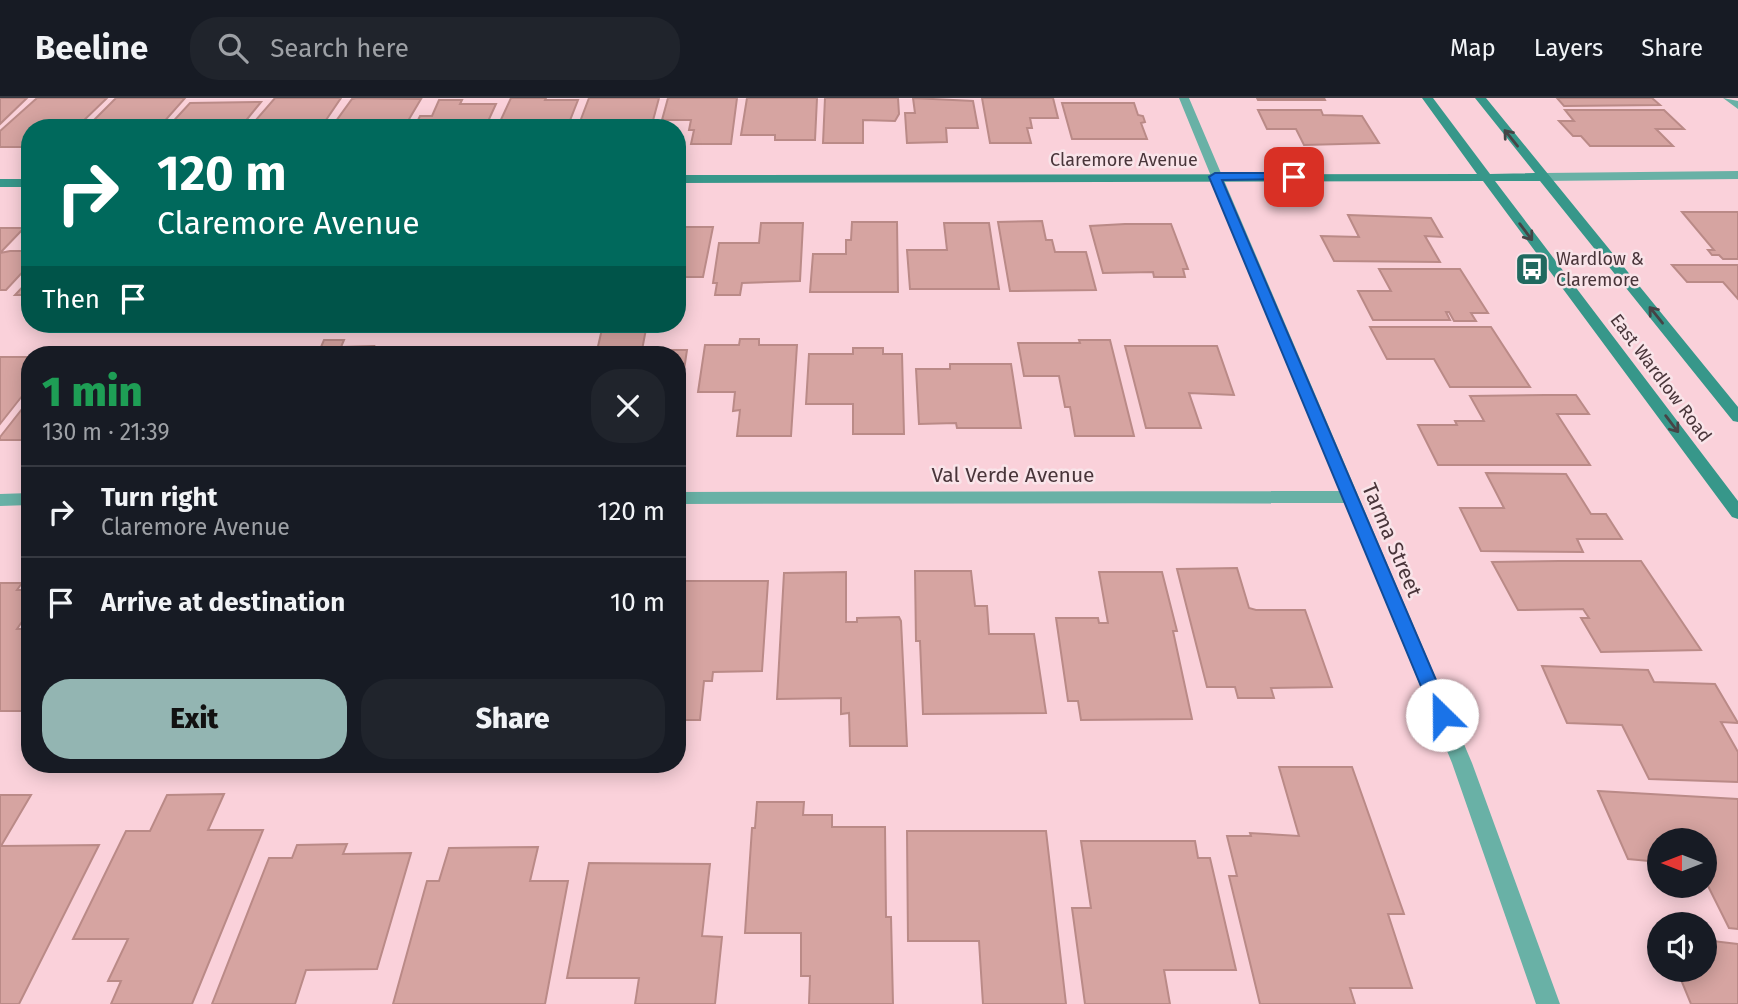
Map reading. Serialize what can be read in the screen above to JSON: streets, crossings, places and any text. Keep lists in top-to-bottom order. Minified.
{"streets":{"main road":["Claremore Avenue","East Wardlow Road"],"street":["Val Verde Avenue","Tarma Street"]},"crossings":[["Claremore Avenue","East Wardlow Road"],["Claremore Avenue","Tarma Street"],["Val Verde Avenue","Tarma Street"]],"places":{"bus stop":["Wardlow & Claremore"]},"north":"left","page":{"header":"Beeline","search":"Search here","nav":["Map","Layers","Share"],"turn":["120 m","Claremore Avenue"],"then":"Then","heading":["1 min","130 m · 21:39"],"list":[{"name":"Turn right","note":"Claremore Avenue","value":"120 m"},{"name":"Arrive at destination","value":"10 m"}],"buttons":["Exit","Share"]}}
